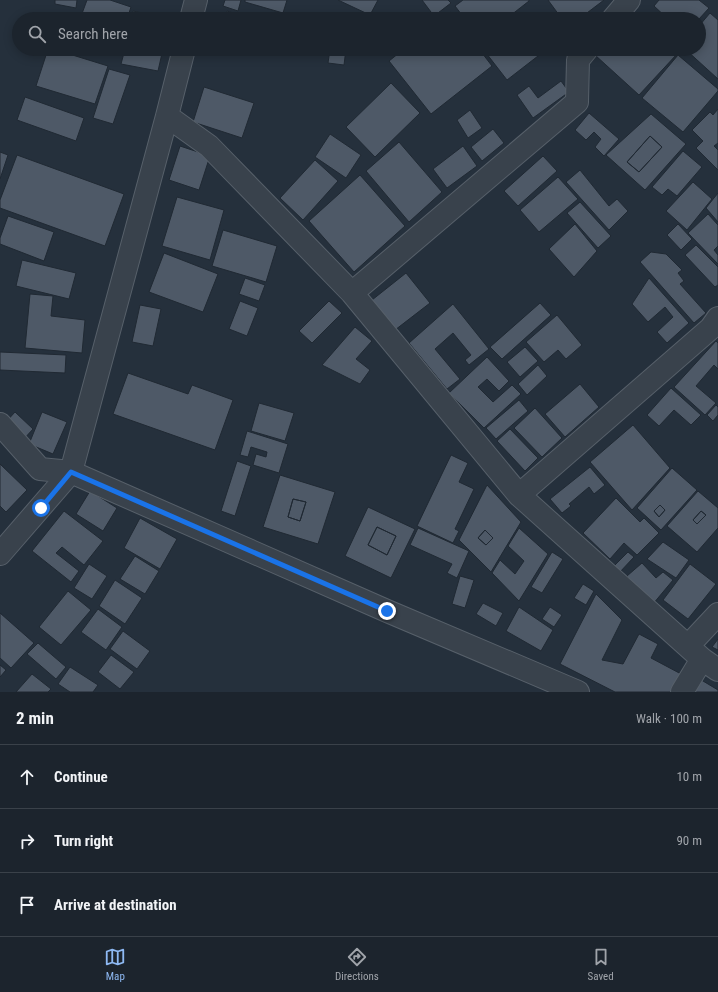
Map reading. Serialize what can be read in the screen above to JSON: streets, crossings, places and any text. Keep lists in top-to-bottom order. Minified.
{"page":{"search":"Search here","heading":["2 min","Walk · 100 m"],"list":[["Continue","10 m"],["Turn right","90 m"],"Arrive at destination"],"nav":["Map","Directions","Saved"]}}
